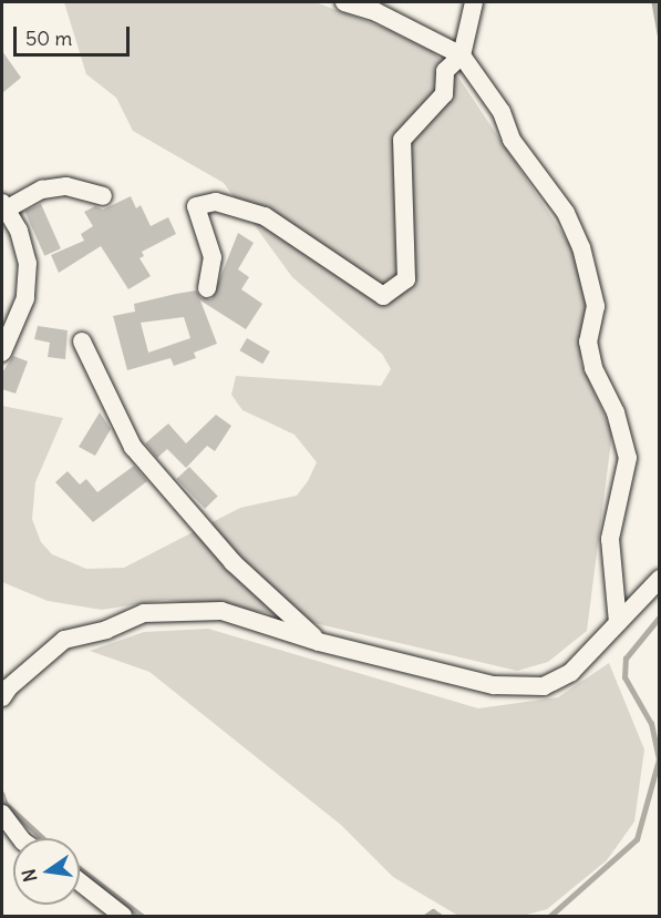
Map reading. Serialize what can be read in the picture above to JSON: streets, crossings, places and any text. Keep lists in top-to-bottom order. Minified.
{"scale_bar":"50 m","north":"left"}
